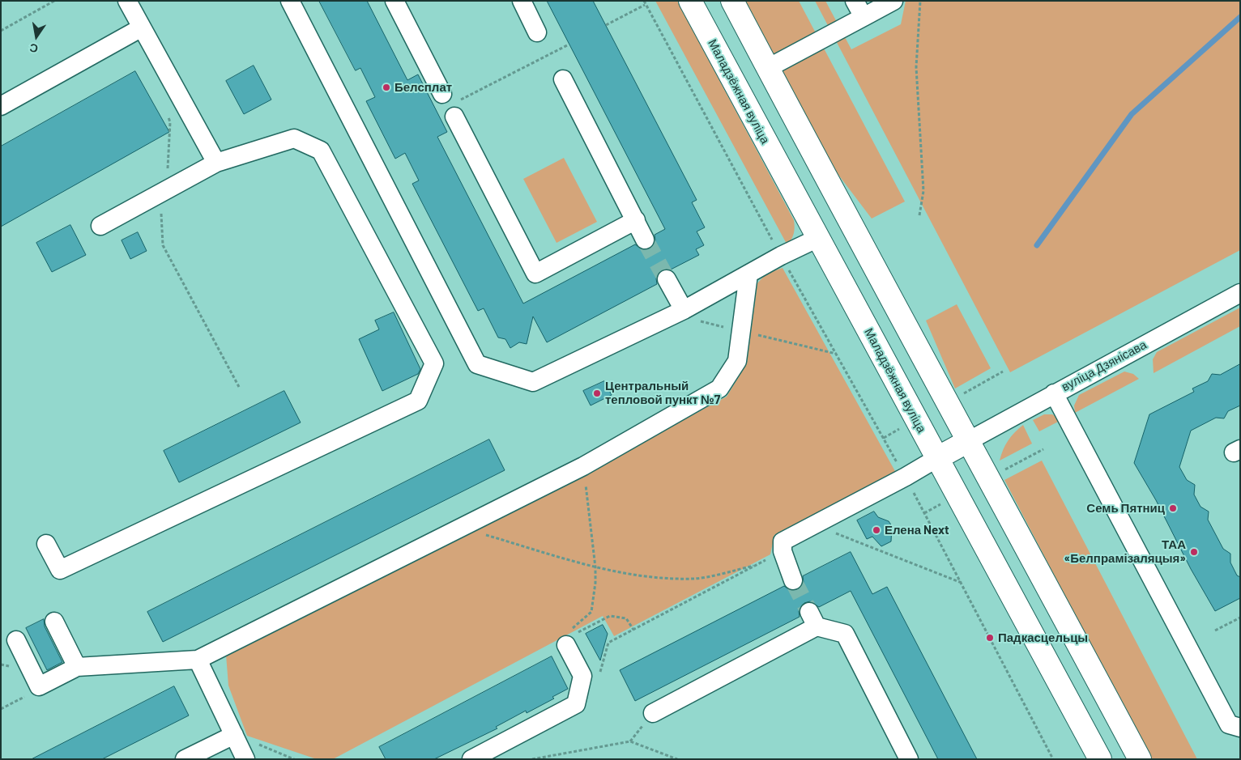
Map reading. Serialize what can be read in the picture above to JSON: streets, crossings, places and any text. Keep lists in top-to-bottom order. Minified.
{"streets":{"main road":["Маладзёжная вуліца"],"street":["вуліца Дзянісава"]},"places":["Белсплат","Центральный тепловой пункт №7","Семь Пятниц","Елена Next","ТАА «Белпрамізаляцыя»","Падкасцельцы"],"north":"bottom"}
